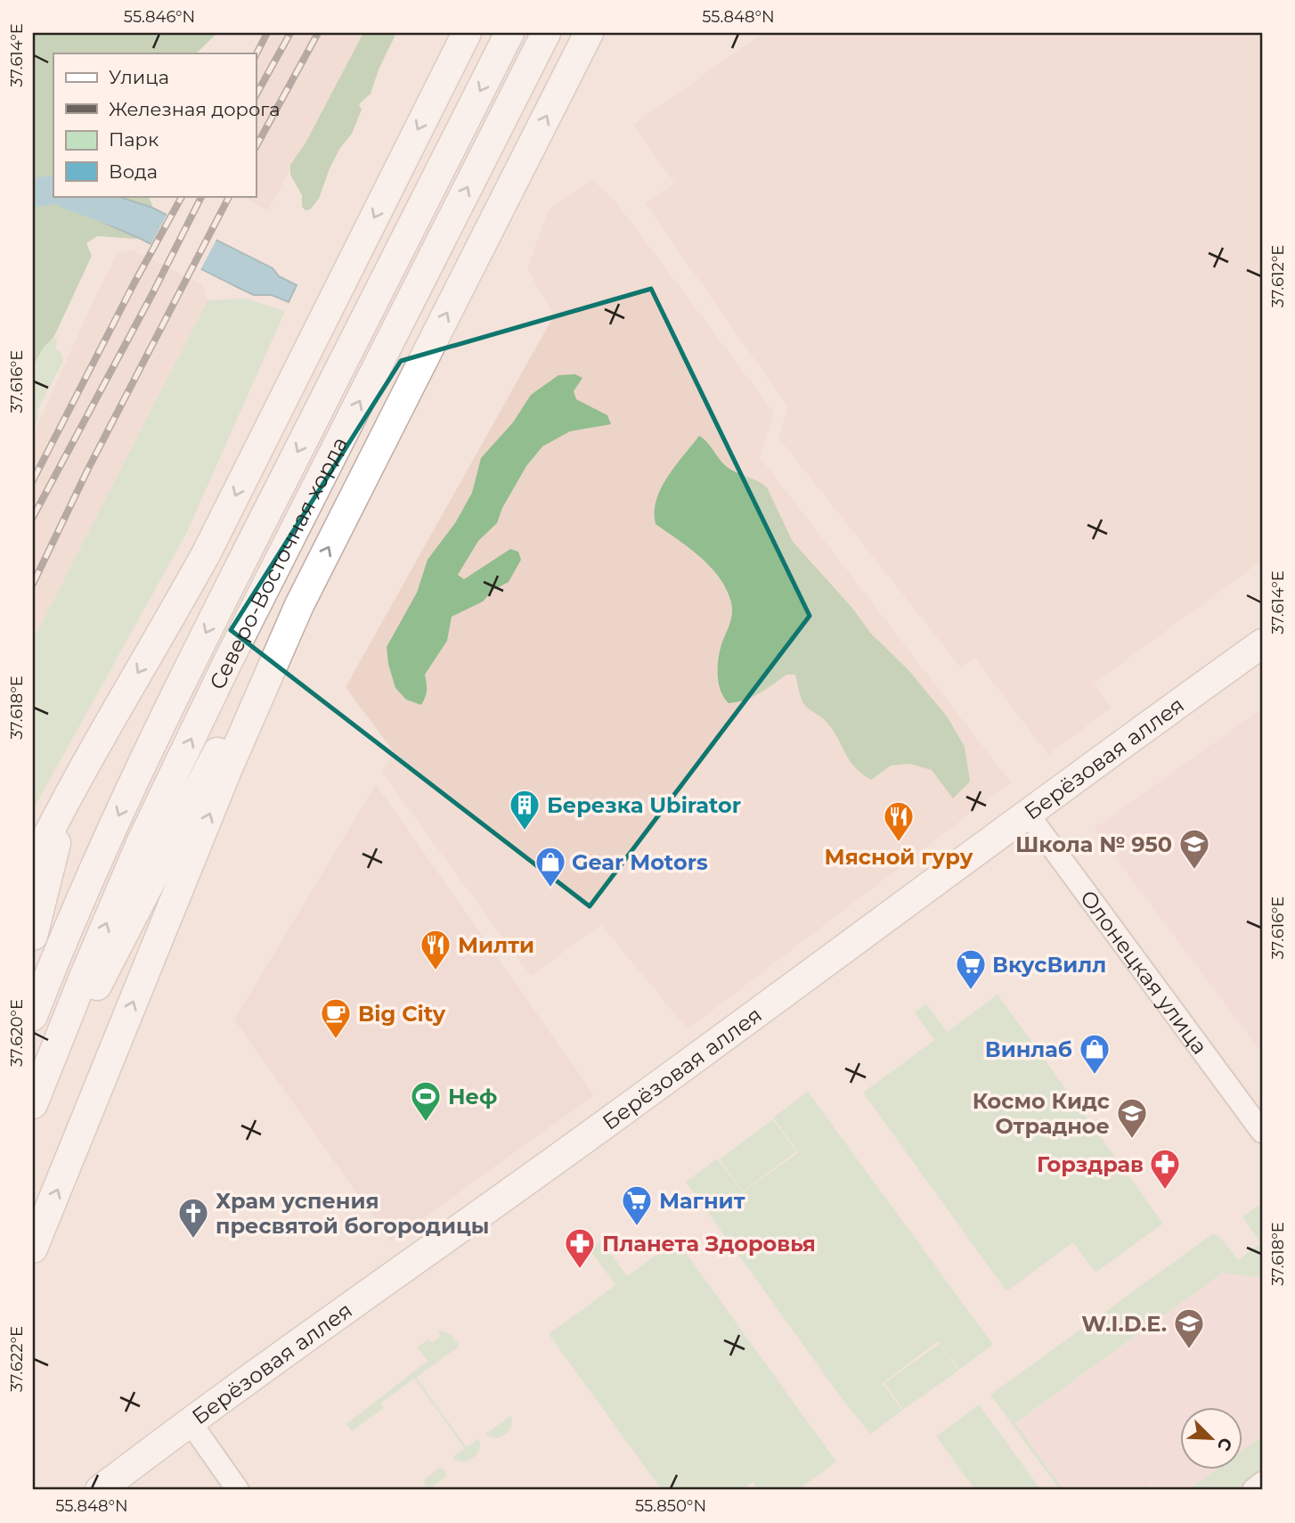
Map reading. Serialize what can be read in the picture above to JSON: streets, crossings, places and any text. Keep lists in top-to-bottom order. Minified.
{"streets":{"main road":["Северо-Восточная хорда","Берёзовая аллея"],"street":["Олонецкая улица"]},"crossings":[["Берёзовая аллея","Олонецкая улица"]],"places":{"building":["Березка Ubirator"],"restaurant":["Мясной гуру","Милти"],"school or university":["Школа № 950","Космо Кидс Отрадное","W.I.D.E."],"shop":["Gear Motors","Винлаб"],"supermarket":["ВкусВилл","Магнит"],"cafe":["Big City"],"sports":["Неф"],"pharmacy":["Горздрав","Планета Здоровья"],"church":["Храм успения пресвятой богородицы"]},"legend":["Улица","Железная дорога","Парк","Вода"],"north":"bottom right","coordinates":["55.846°N","55.848°N","37.614°E","37.612°E","37.616°E","37.618°E","37.620°E","37.622°E","55.850°N"]}
